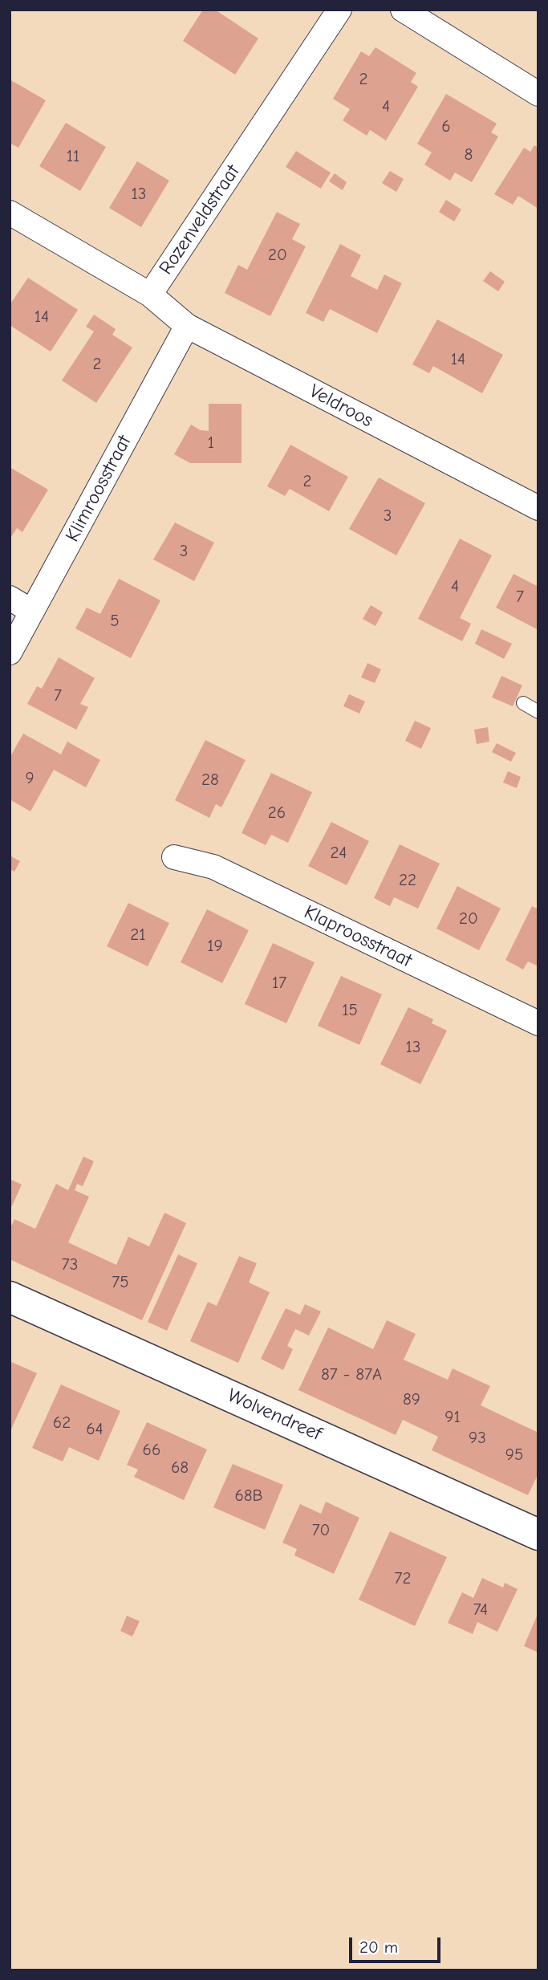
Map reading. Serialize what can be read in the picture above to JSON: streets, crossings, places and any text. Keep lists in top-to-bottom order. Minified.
{"streets":{"street":["Rozenveldstraat","Veldroos","Klimroosstraat","Klaproosstraat","Wolvendreef"]},"crossings":[["Rozenveldstraat","Veldroos"],["Veldroos","Klimroosstraat"]],"house_numbers":["2","4","6","8","11","13","20","14","14","2","1","2","3","3","4","7","5","7","9","28","26","24","22","20","21","19","17","15","13","73","75","87 - 87A","89","91","62","64","93","66","95","68","68B","70","72","74"],"scale_bar":"20 m"}
